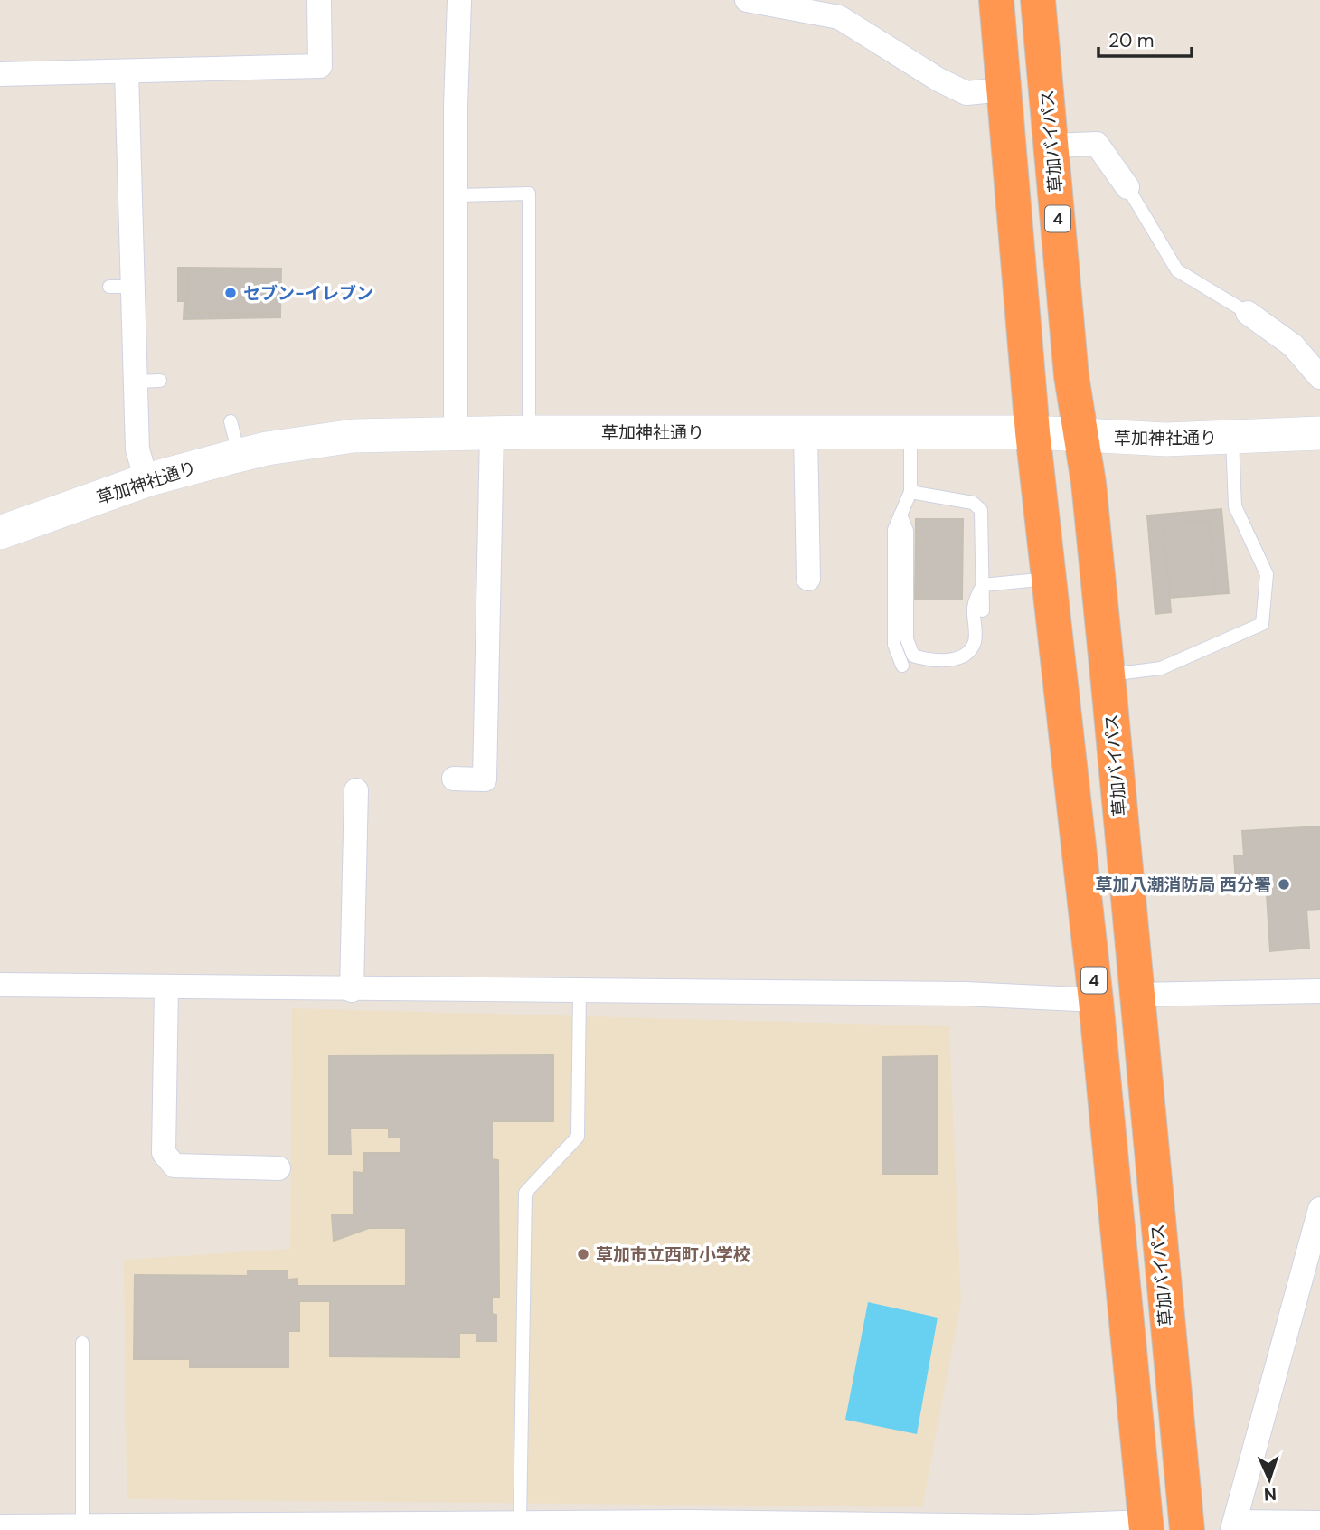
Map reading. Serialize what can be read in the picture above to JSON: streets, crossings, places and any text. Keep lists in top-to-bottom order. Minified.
{"streets":{"highway":["草加バイパス","4"],"street":["草加神社通り"]},"crossings":[["草加バイパス","草加神社通り"],["4","草加神社通り"]],"places":["セブン-イレブン","草加八潮消防局 西分署","草加市立西町小学校"],"scale_bar":"20 m","north":"bottom"}
